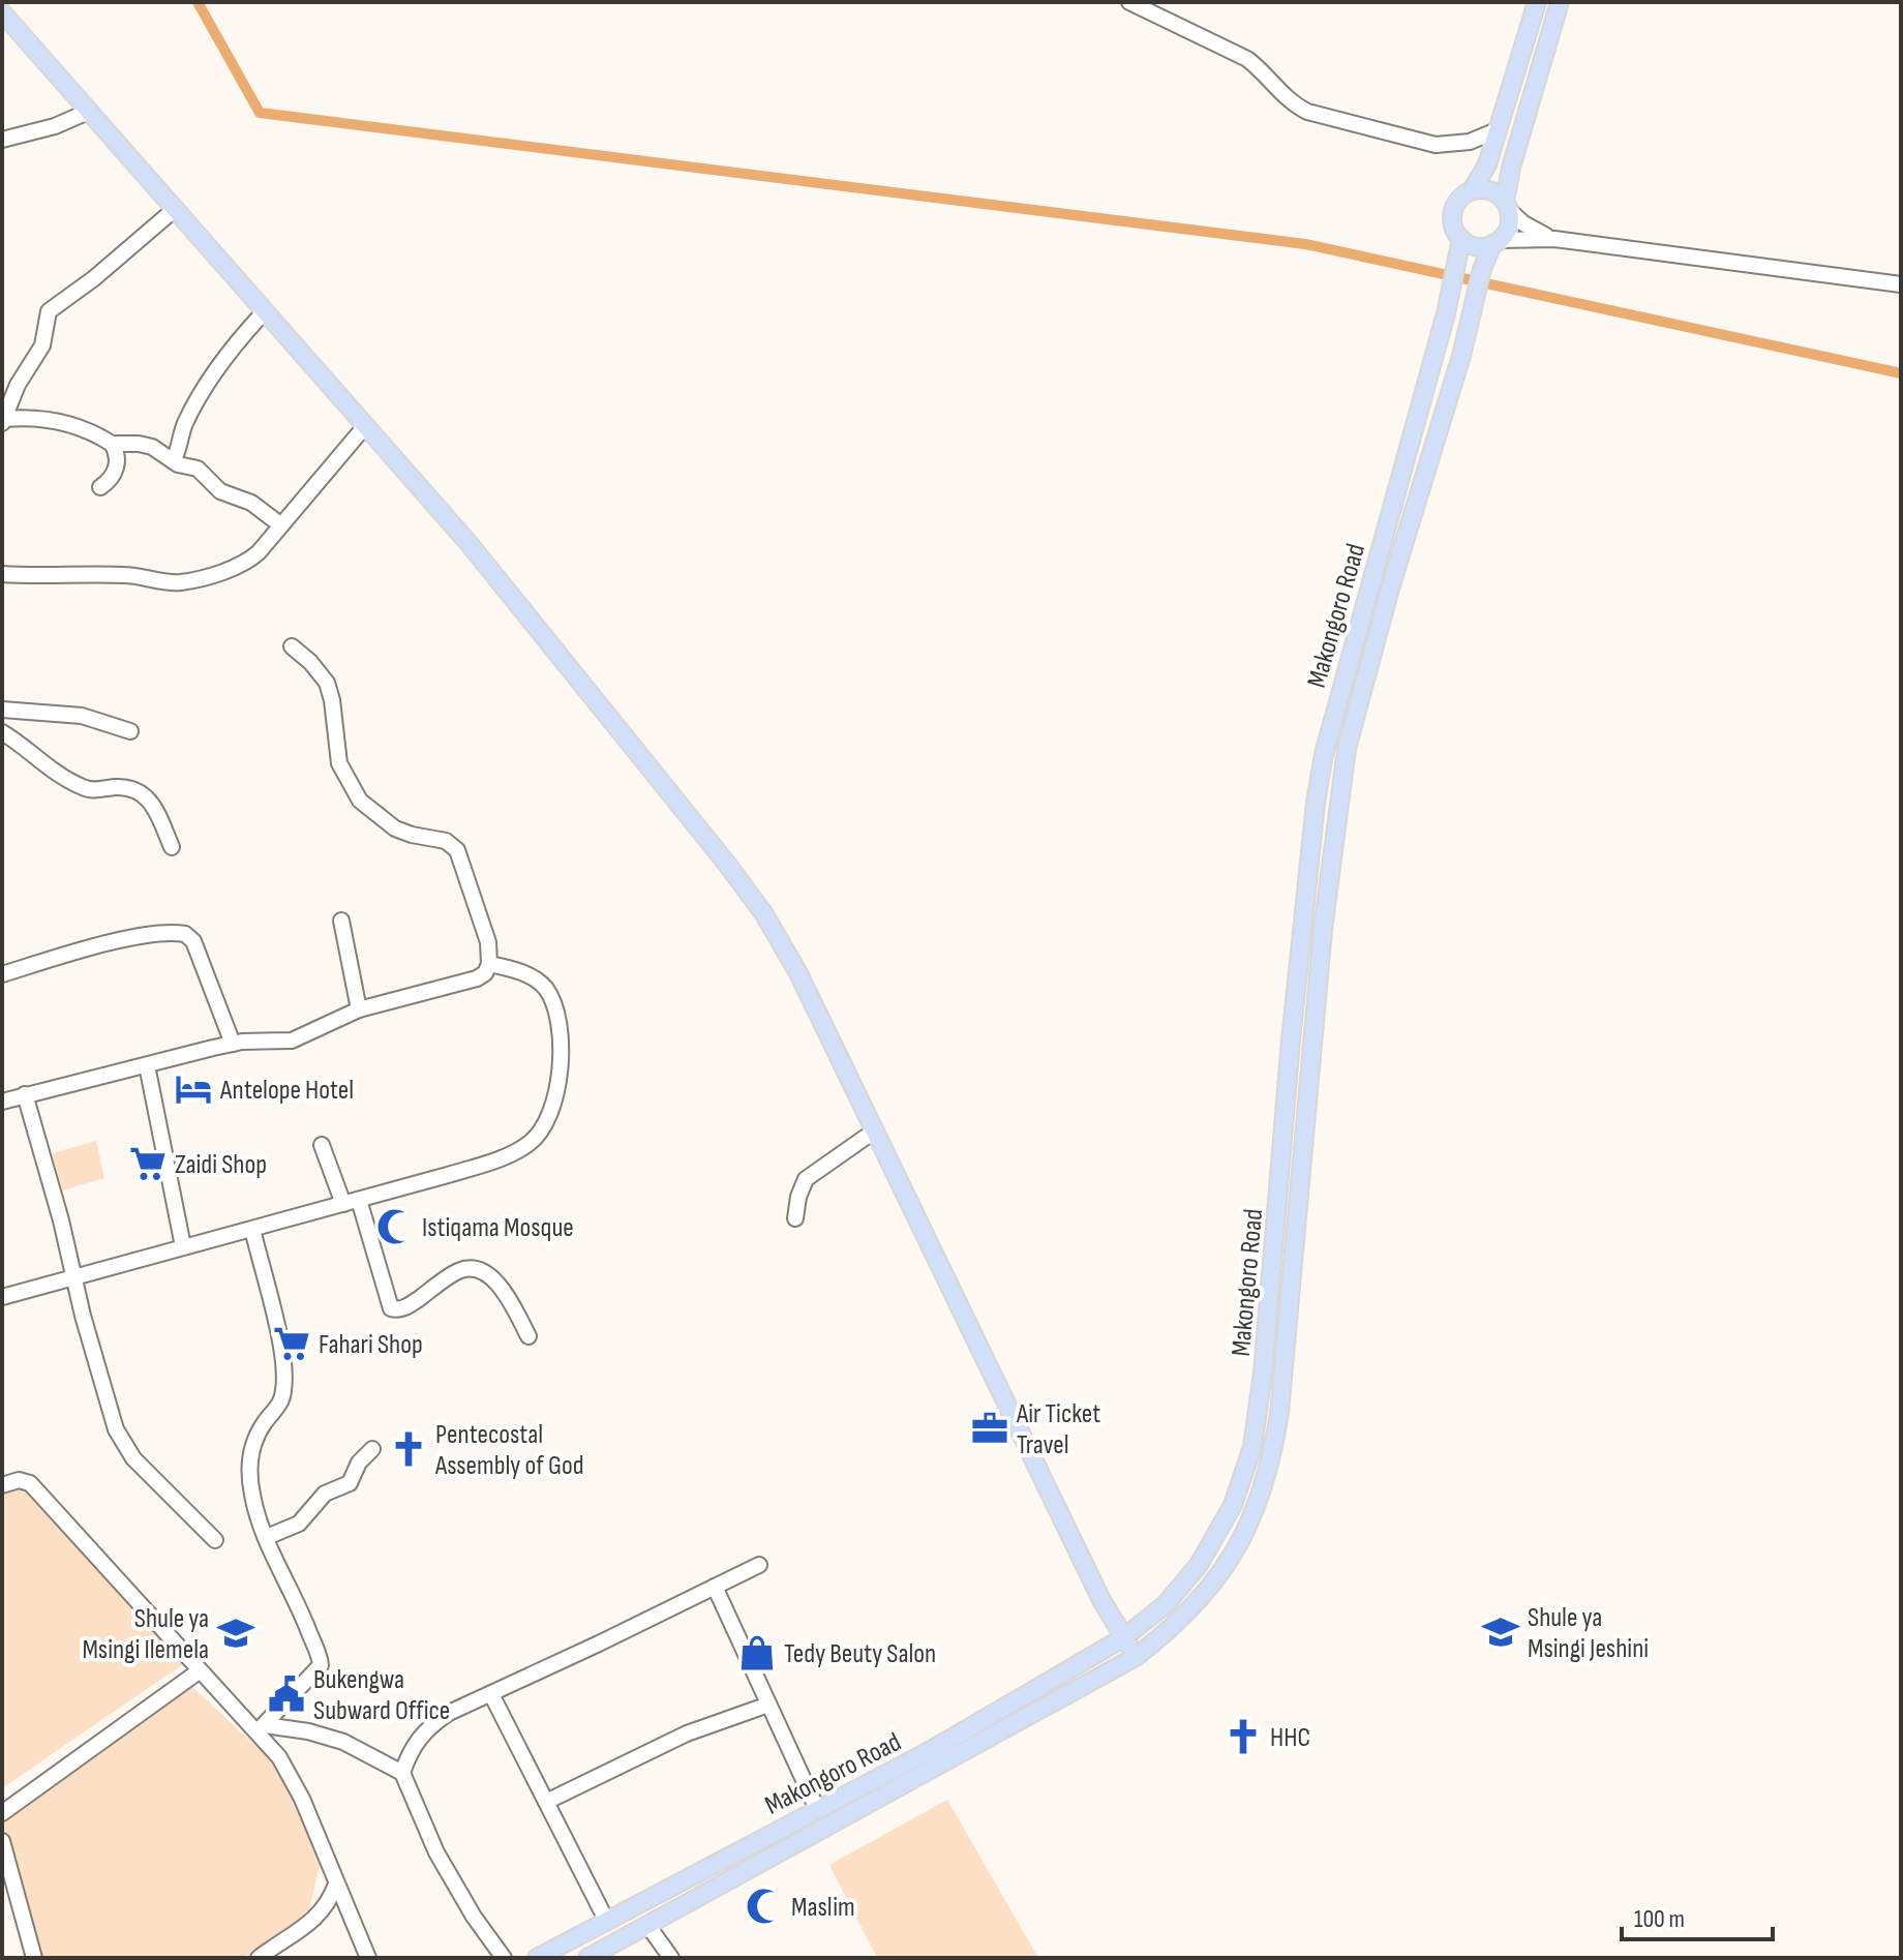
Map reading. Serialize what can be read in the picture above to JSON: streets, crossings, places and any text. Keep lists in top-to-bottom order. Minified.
{"streets":{"main road":["Makongoro Road"]},"places":{"hotel":["Antelope Hotel"],"supermarket":["Zaidi Shop","Fahari Shop"],"mosque":["Istiqama Mosque","Maslim"],"office":["Air Ticket Travel"],"church":["Pentecostal Assembly of God","HHC"],"school or university":["Shule ya Msingi Jeshini","Shule ya Msingi Ilemela"],"shop":["Tedy Beuty Salon"],"public building":["Bukengwa Subward Office"]},"scale_bar":"100 m"}
